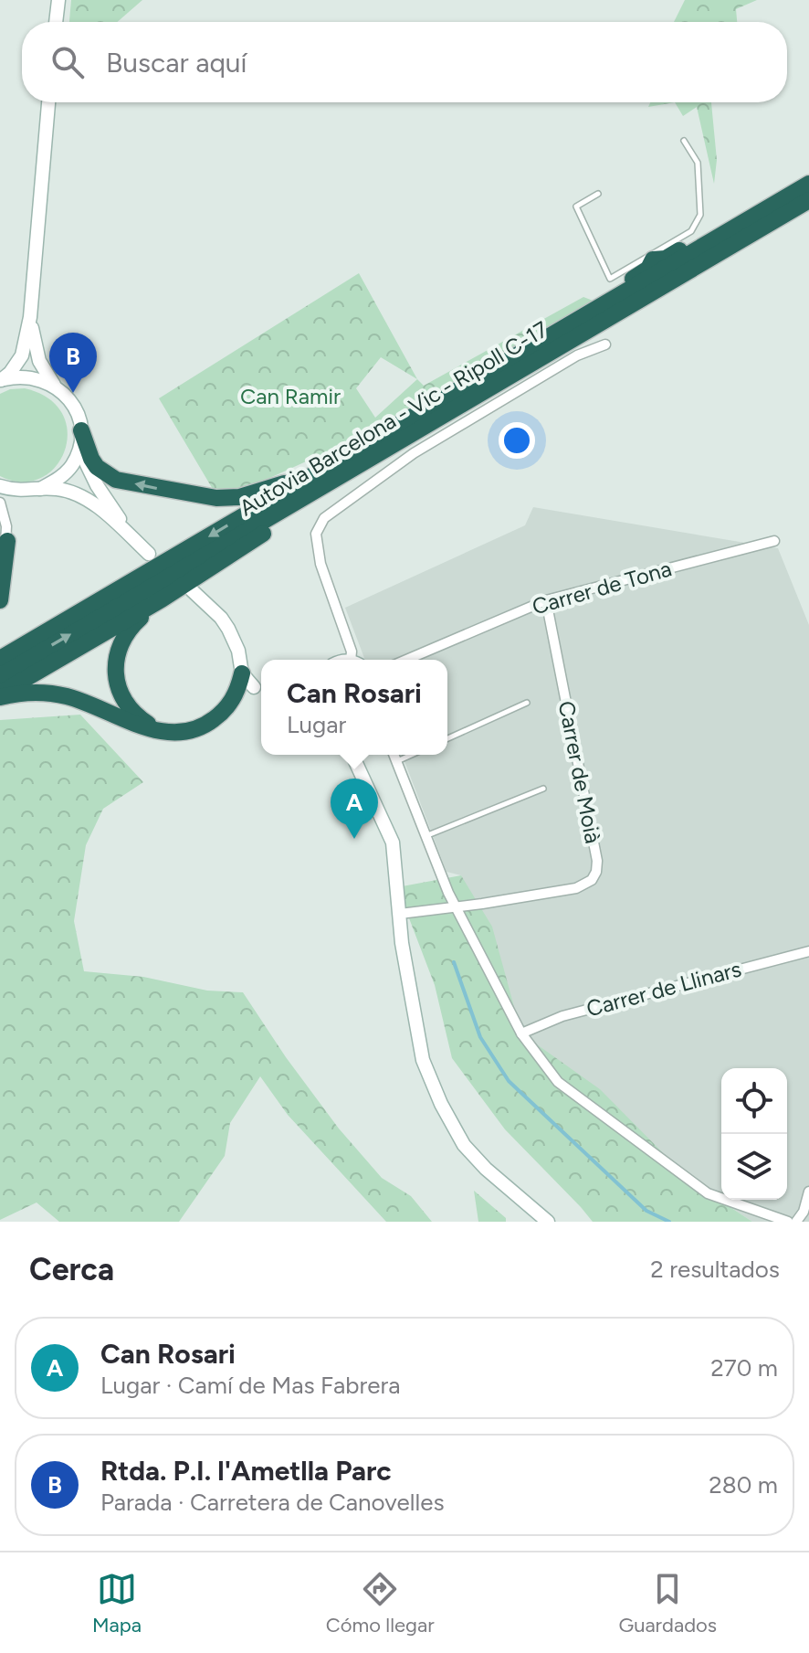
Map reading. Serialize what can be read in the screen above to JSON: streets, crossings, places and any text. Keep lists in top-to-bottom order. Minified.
{"streets":{"highway":["Autovia Barcelona - Vic - Ripoll C-17"],"street":["Carrer de Tona","Carrer de Moià","Carrer de Llinars"]},"crossings":[["Carrer de Tona","Carrer de Moià"]],"parks":["Can Ramir"],"page":{"search":"Buscar aquí","pins":["B","A"],"popup":["Can Rosari","Lugar"],"heading":["Cerca","2 resultados"],"list":[{"mark":"A","name":"Can Rosari","note":"Lugar · Camí de Mas Fabrera","value":"270 m"},{"mark":"B","name":"Rtda. P.I. l'Ametlla Parc","note":"Parada · Carretera de Canovelles","value":"280 m"}],"nav":["Mapa","Cómo llegar","Guardados"]}}
